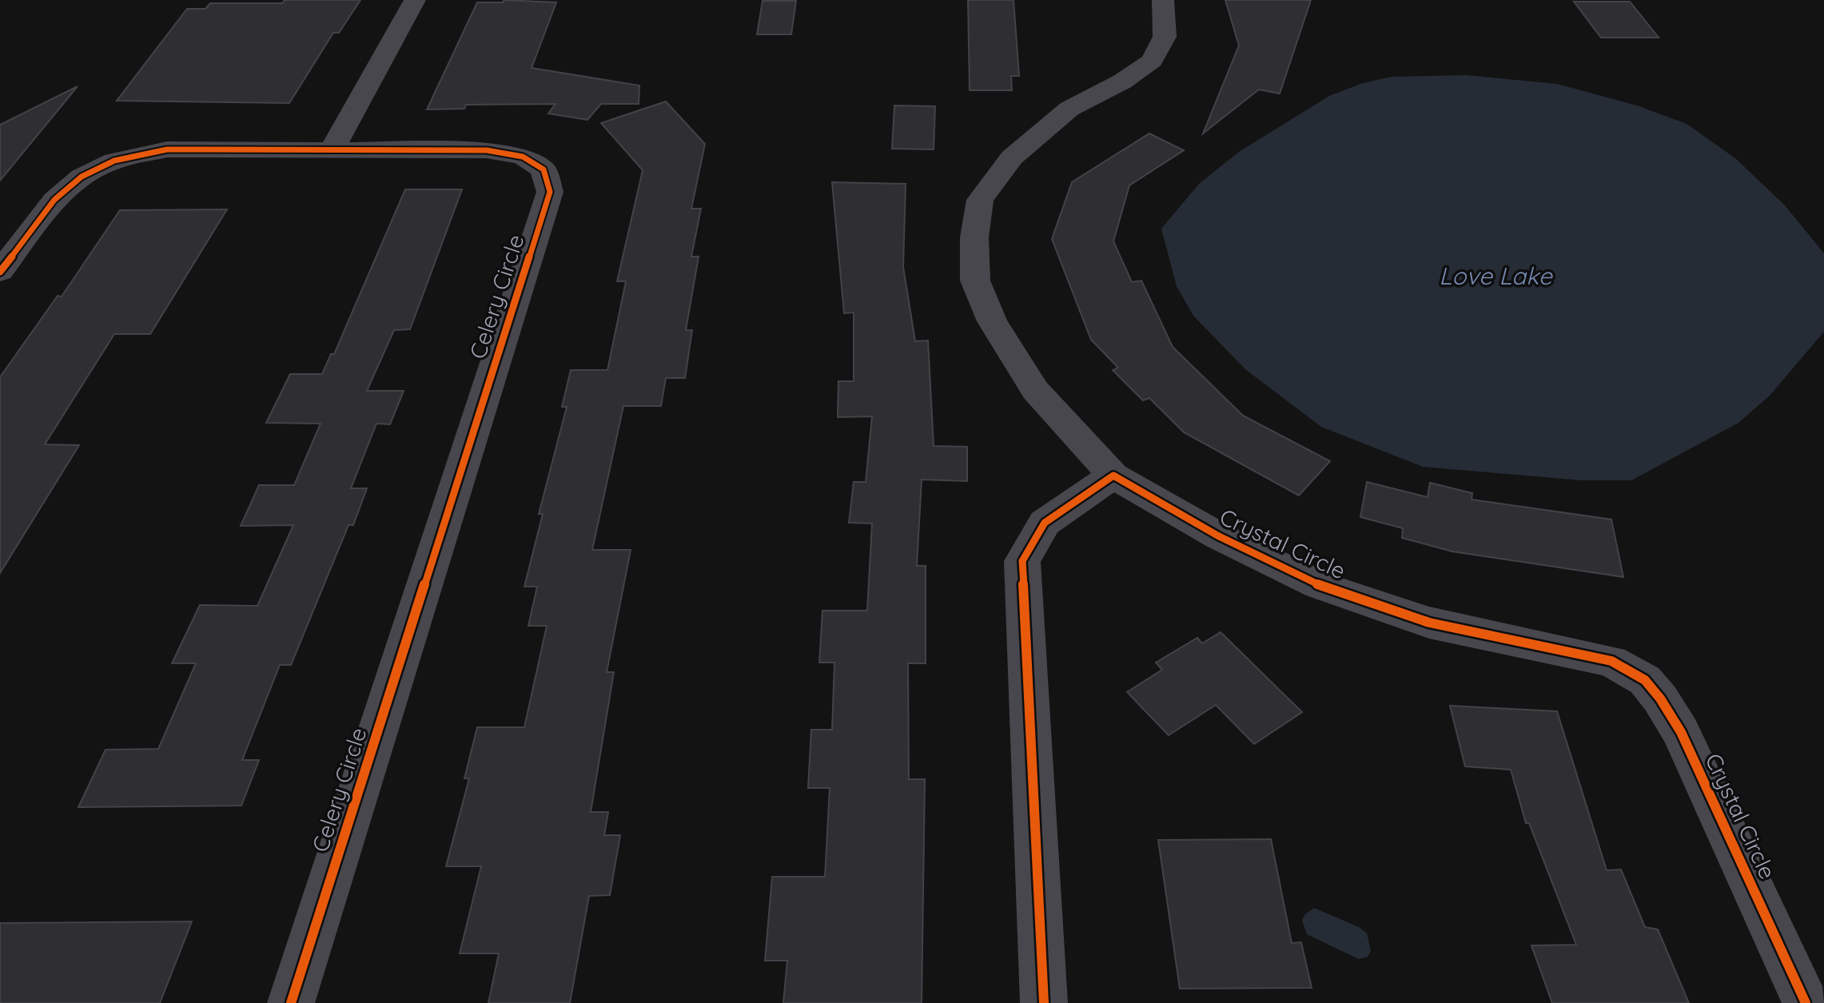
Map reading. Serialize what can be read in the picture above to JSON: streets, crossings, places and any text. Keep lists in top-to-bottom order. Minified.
{"streets":{"street":["Celery Circle","Crystal Circle"]},"water":["Love Lake"]}
